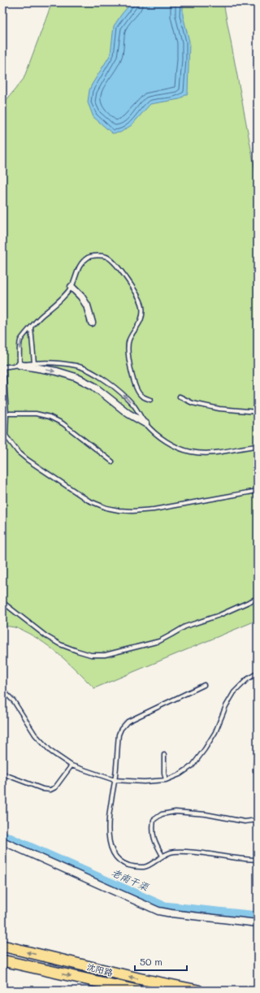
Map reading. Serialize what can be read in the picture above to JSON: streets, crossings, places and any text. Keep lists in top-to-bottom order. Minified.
{"streets":{"main road":["沈阳路"]},"water":["老南干渠"],"scale_bar":"50 m"}
